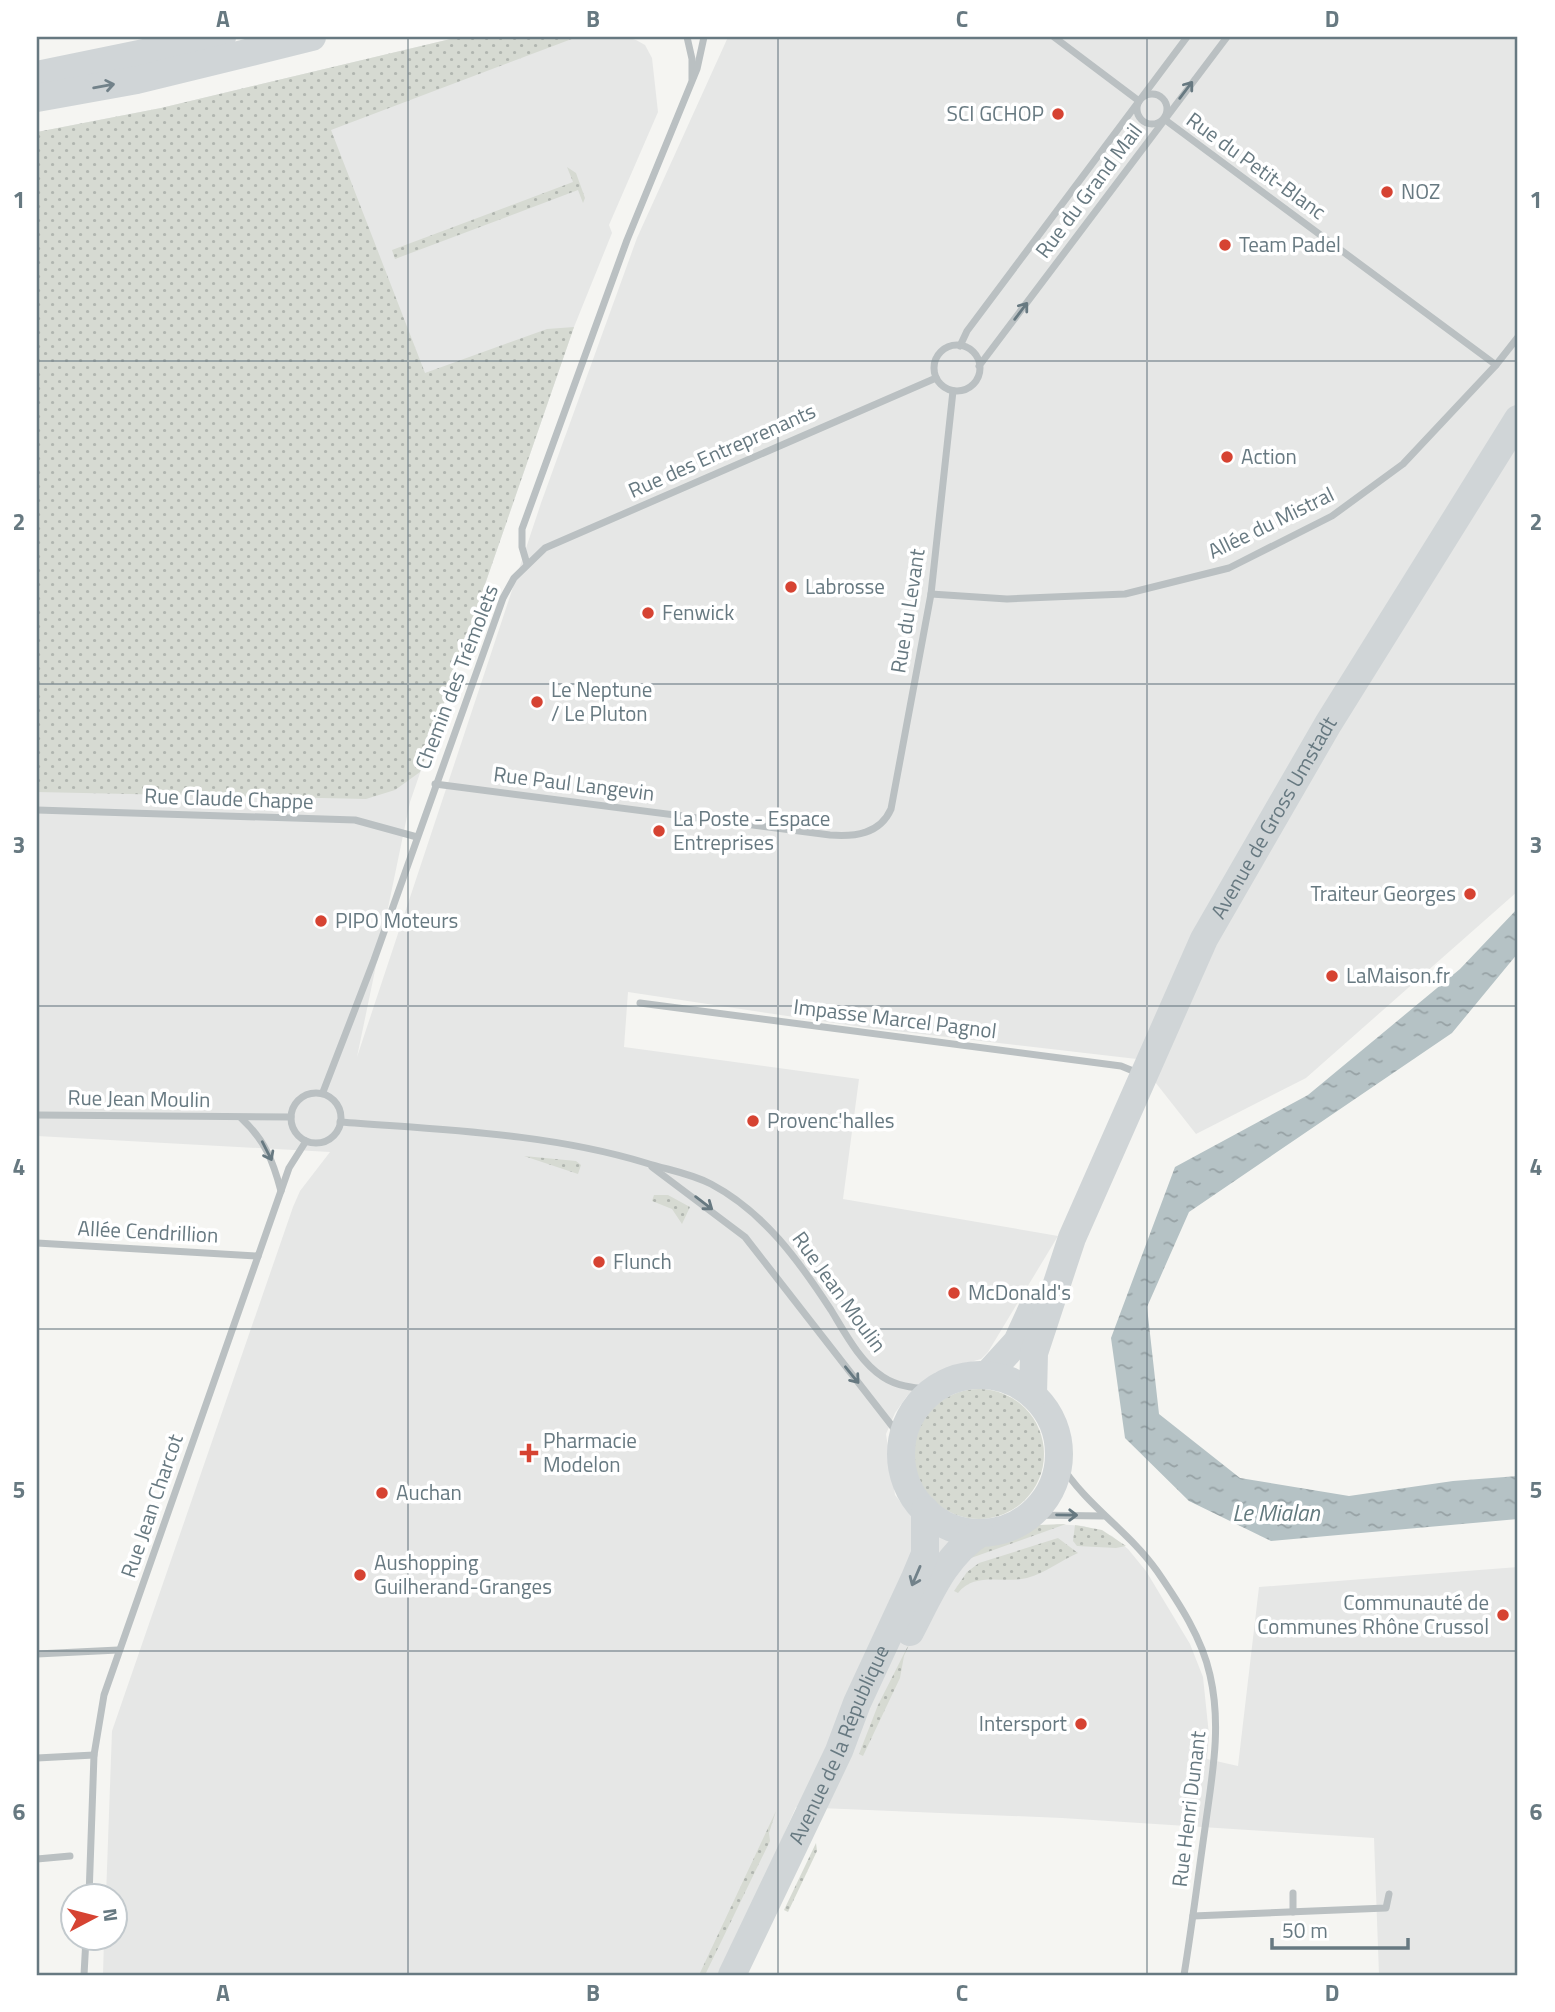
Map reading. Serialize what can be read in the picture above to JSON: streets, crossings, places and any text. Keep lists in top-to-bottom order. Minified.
{"streets":{"main road":["Avenue de Gross Umstadt","Avenue de la République"],"street":["Rue du Petit-Blanc","Rue du Grand Mail","Rue des Entreprenants","Allée du Mistral","Rue du Levant","Chemin des Trémolets","Rue Paul Langevin","Rue Claude Chappe","Impasse Marcel Pagnol","Rue Jean Moulin","Allée Cendrillion","Rue Jean Charcot","Rue Henri Dunant"]},"crossings":[["Rue du Petit-Blanc","Rue du Grand Mail"],["Rue du Petit-Blanc","Allée du Mistral"],["Rue du Grand Mail","Rue des Entreprenants"],["Rue du Grand Mail","Rue du Levant"],["Rue des Entreprenants","Rue du Levant"],["Rue des Entreprenants","Chemin des Trémolets"],["Allée du Mistral","Rue du Levant"],["Rue du Levant","Rue Paul Langevin"],["Chemin des Trémolets","Rue Paul Langevin"],["Chemin des Trémolets","Rue Claude Chappe"],["Chemin des Trémolets","Rue Jean Moulin"],["Chemin des Trémolets","Rue Jean Charcot"],["Avenue de Gross Umstadt","Impasse Marcel Pagnol"],["Avenue de Gross Umstadt","Rue Jean Moulin"],["Avenue de Gross Umstadt","Avenue de la République"],["Avenue de Gross Umstadt","Rue Henri Dunant"],["Rue Jean Moulin","Rue Jean Charcot"],["Rue Jean Moulin","Avenue de la République"],["Rue Jean Moulin","Rue Henri Dunant"],["Allée Cendrillion","Rue Jean Charcot"],["Avenue de la République","Rue Henri Dunant"]],"water":["Le Mialan"],"places":{"other":["SCI GCHOP","NOZ","Team Padel","Action","Labrosse","Fenwick","Le Neptune / Le Pluton","La Poste - Espace Entreprises","Traiteur Georges","PIPO Moteurs","LaMaison.fr","Provenc'halles","Flunch","McDonald's","Auchan","Aushopping Guilherand-Granges","Communauté de Communes Rhône Crussol","Intersport"],"health":["Pharmacie Modelon"]},"scale_bar":"50 m","north":"right","grid":{"columns":["A","B","C","D"],"rows":["1","2","3","4","5","6"]}}
